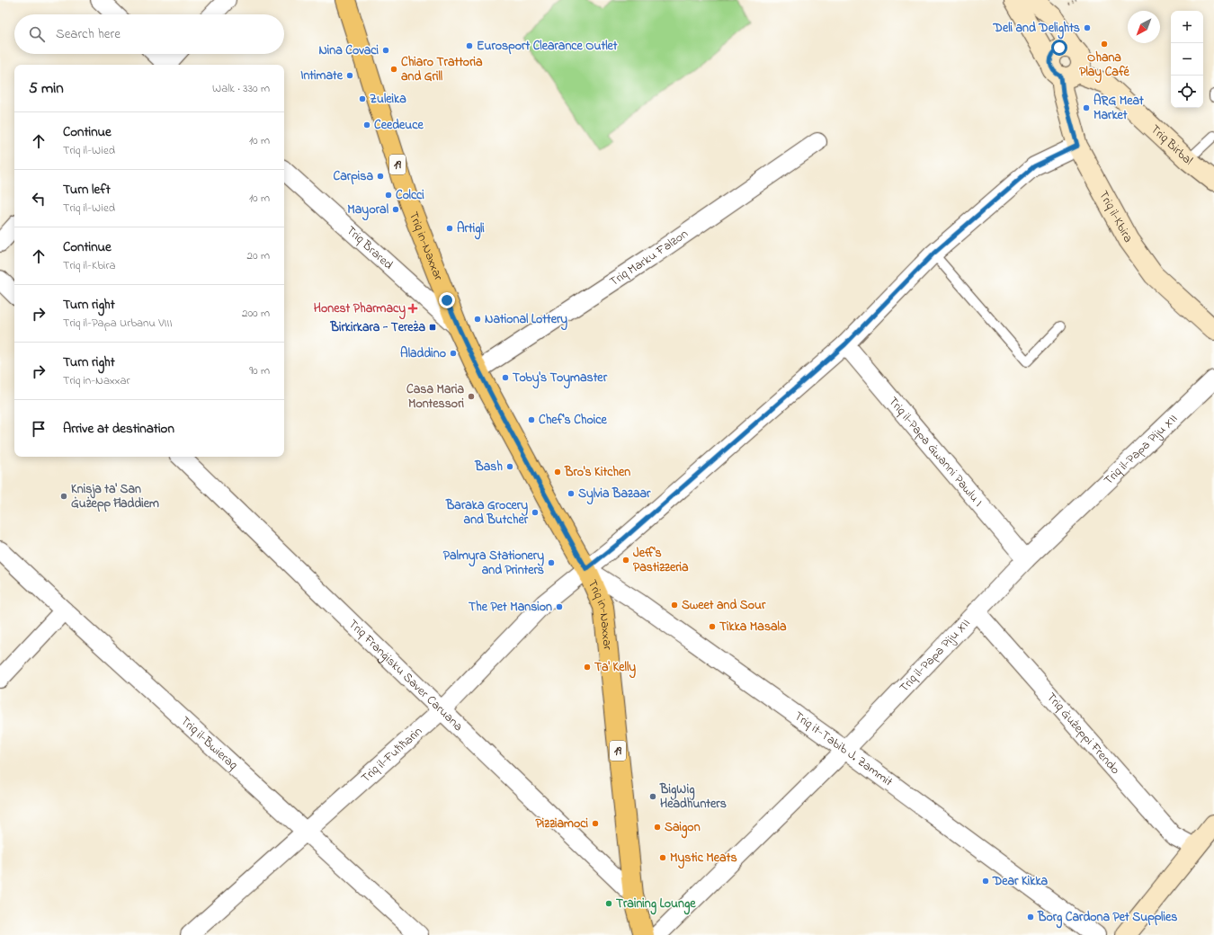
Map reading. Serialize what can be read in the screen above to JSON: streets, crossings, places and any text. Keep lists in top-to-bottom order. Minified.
{"streets":{"main road":["Triq Birbal","19","Triq il-Kbira","Triq in-Naxxar"],"street":["Triq Brared","Triq Marku Falzon","Triq il-Papa Piju XII","Triq il-Papa Ġwanni Pawlu I","Triq Franġisku Saver Caruana","Triq Ġużeppi Frendo","Triq il-Bwieraq","Triq it-Tabib J. Zammit","Triq il-Fuħħarin"]},"crossings":[["Triq Birbal","Triq il-Kbira"],["Triq il-Kbira","Triq il-Fuħħarin"],["Triq in-Naxxar","Triq Brared"],["Triq in-Naxxar","Triq Marku Falzon"],["Triq in-Naxxar","Triq Franġisku Saver Caruana"],["Triq in-Naxxar","Triq it-Tabib J. Zammit"],["Triq in-Naxxar","Triq il-Fuħħarin"],["Triq il-Papa Piju XII","Triq il-Papa Ġwanni Pawlu I"],["Triq il-Papa Piju XII","Triq Ġużeppi Frendo"],["Triq il-Papa Piju XII","Triq it-Tabib J. Zammit"],["Triq il-Papa Ġwanni Pawlu I","Triq il-Fuħħarin"],["Triq Franġisku Saver Caruana","Triq il-Fuħħarin"],["Triq il-Bwieraq","Triq il-Fuħħarin"],["Triq it-Tabib J. Zammit","Triq il-Fuħħarin"]],"places":{"other":["Deli and Delights","Ohana Play Café","Eurosport Clearance Outlet","Nina Covaci","Chiaro Trattoria and Grill","Intimate","Zuleika","ARG Meat Market","Ceedeuce","Carpisa","Colcci","Mayoral","Artigli","National Lottery","Aladdino","Toby's Toymaster","Casa Maria Montessori","Chef's Choice","Bash","Bro's Kitchen","Sylvia Bazaar","Knisja ta' San Ġużepp Ħaddiem","Baraka Grocery and Butcher","Jeff's Pastizzeria","Palmyra Stationery and Printers","Sweet and Sour","The Pet Mansion","Tikka Masala","Ta' Kelly","BigWig Headhunters","Pizziamoci","Saigon","Mystic Meats","Dear Kikka","Training Lounge","Borg Cardona Pet Supplies"],"health":["Honest Pharmacy"],"transit":["Birkirkara - Tereża"]},"north":"bottom left","page":{"map_buttons":["+","−"],"search":"Search here","heading":["5 min","Walk · 330 m"],"list":[["Continue","Triq il-Wied","10 m"],["Turn left","Triq il-Wied","10 m"],["Continue","Triq il-Kbira","20 m"],["Turn right","Triq il-Papa Urbanu VIII","200 m"],["Turn right","Triq in-Naxxar","90 m"],"Arrive at destination"]}}
